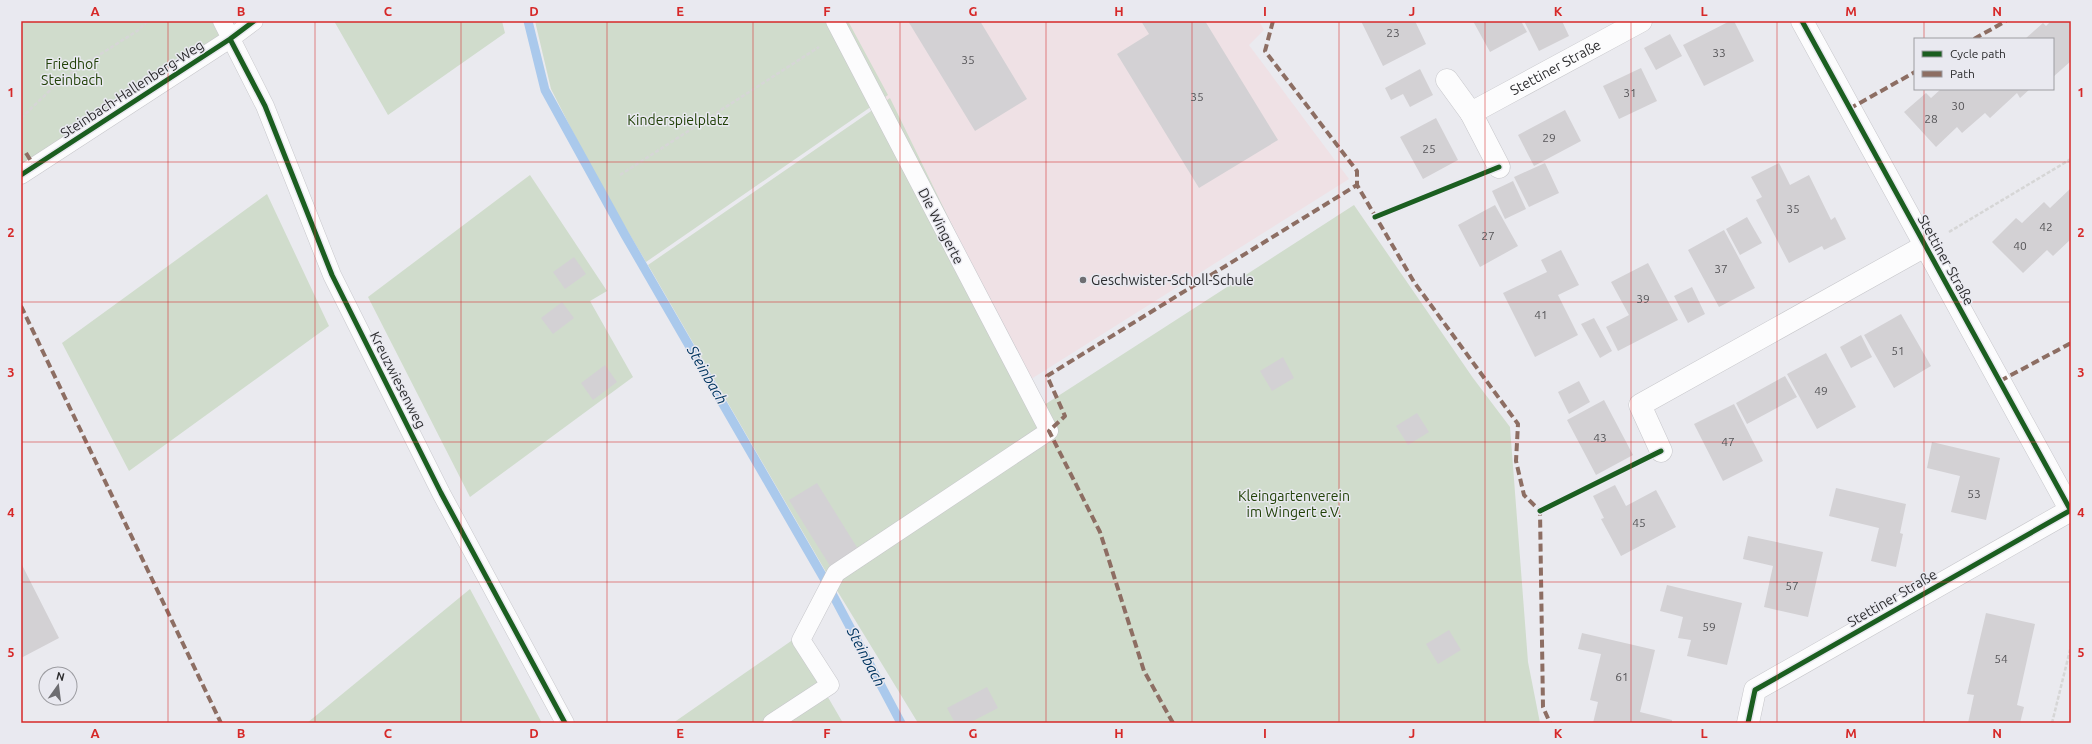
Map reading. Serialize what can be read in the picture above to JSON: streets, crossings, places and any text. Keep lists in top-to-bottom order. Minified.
{"streets":{"street":["Stettiner Straße"],"lane":["Steinbach-Hallenberg-Weg","Die Wingerte","Kreuzwiesenweg"]},"crossings":[["Steinbach-Hallenberg-Weg","Kreuzwiesenweg"]],"water":["Steinbach"],"parks":["Friedhof Steinbach","Kinderspielplatz","Kleingartenverein im Wingert e.V."],"places":["Geschwister-Scholl-Schule"],"house_numbers":["23","33","35","31","35","30","28","29","25","35","42","27","40","37","39","41","51","49","43","47","53","45","57","59","54","61"],"legend":["Cycle path","Path"],"north":"top","grid":{"columns":["A","B","C","D","E","F","G","H","I","J","K","L","M","N"],"rows":["1","2","3","4","5"]}}
